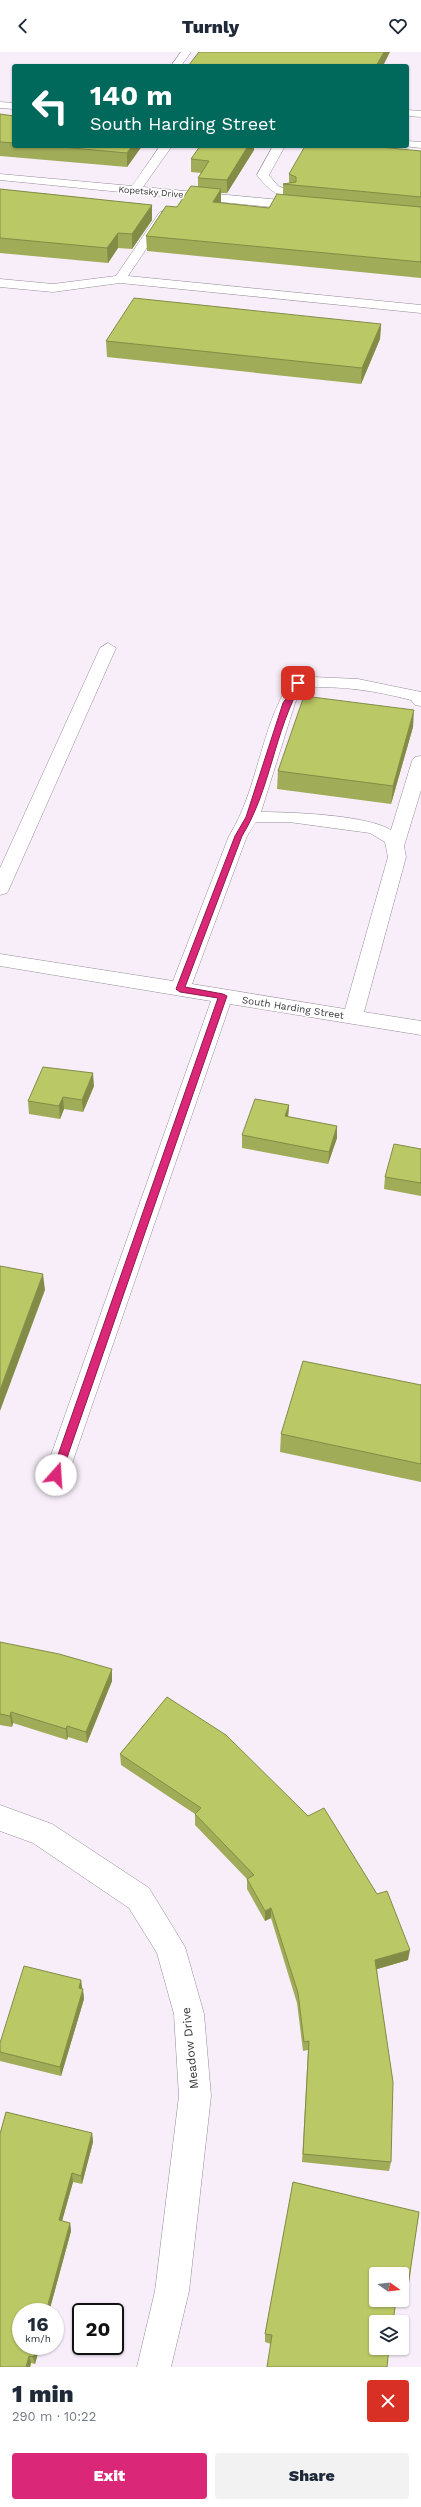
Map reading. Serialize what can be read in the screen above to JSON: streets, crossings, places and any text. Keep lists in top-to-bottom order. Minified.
{"streets":{"street":["Kopetsky Drive","South Harding Street","Meadow Drive"]},"north":"right","page":{"header":"Turnly","turn":["140 m","South Harding Street"],"speed":"16 km/h","limit":"20","heading":["1 min","290 m · 10:22"],"buttons":["Exit","Share"]}}
